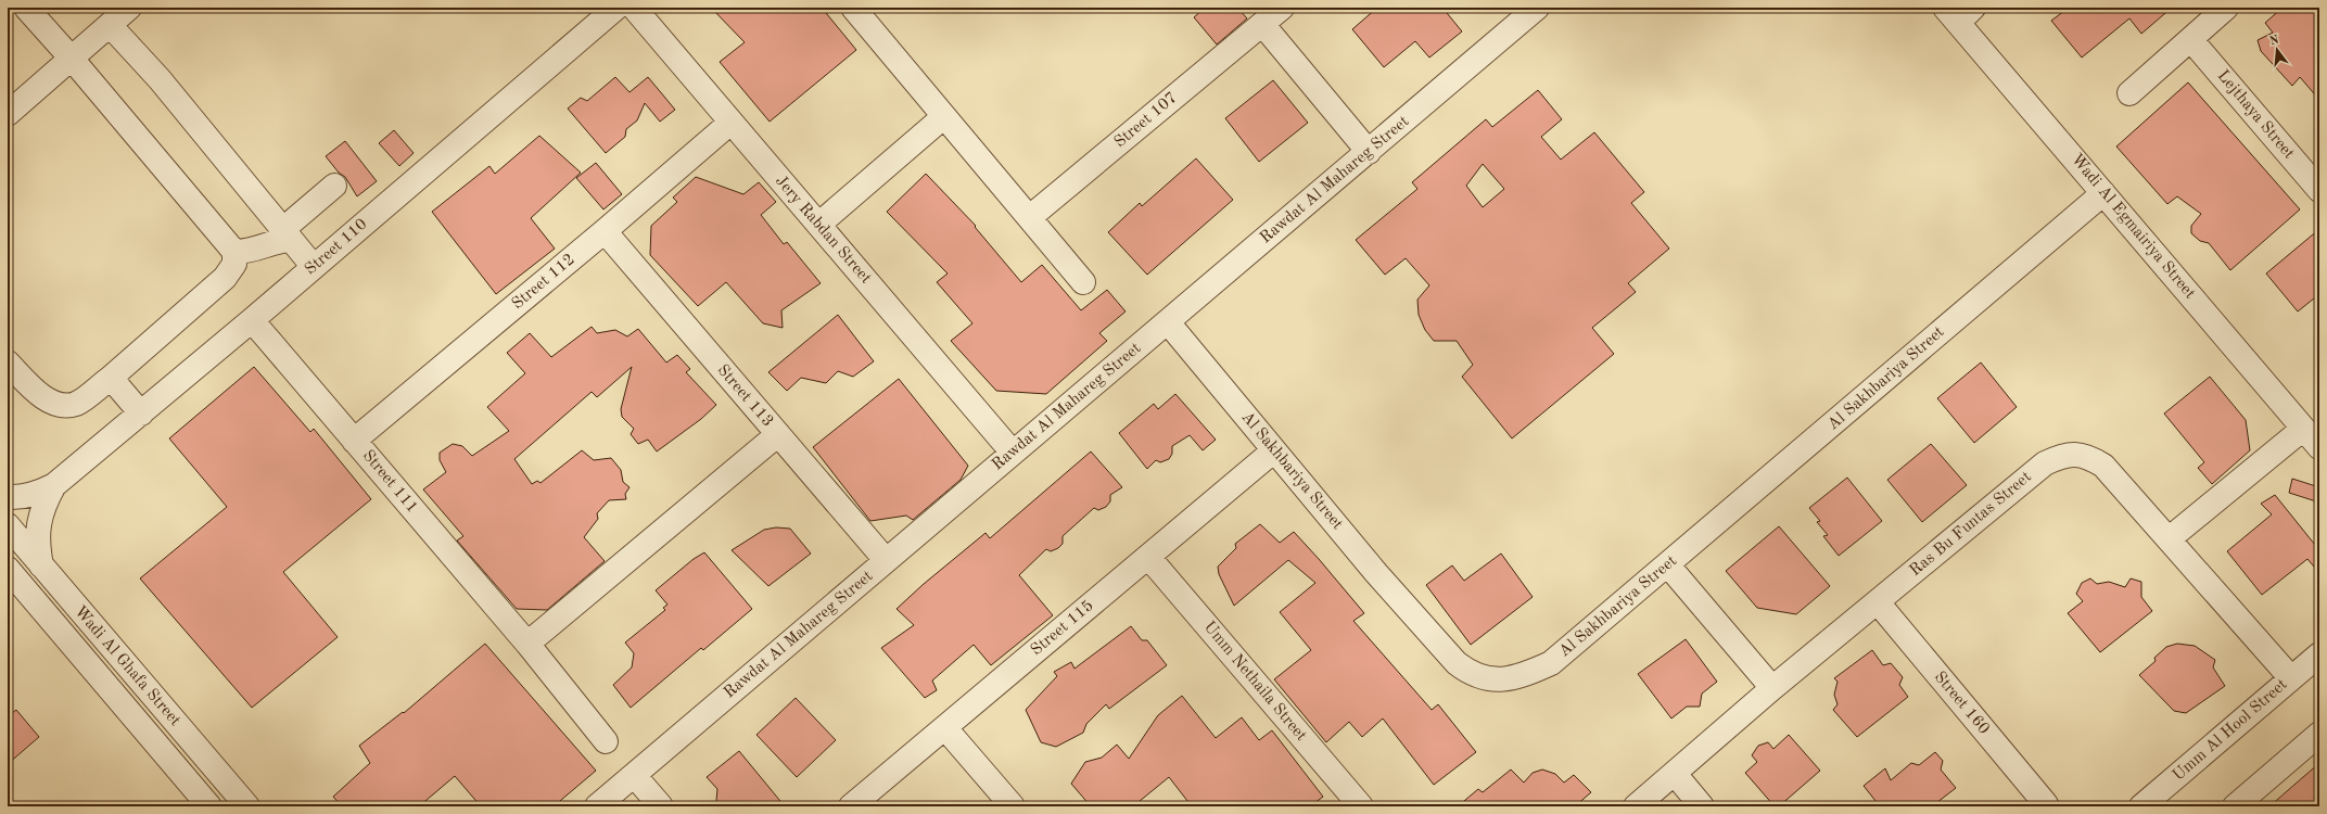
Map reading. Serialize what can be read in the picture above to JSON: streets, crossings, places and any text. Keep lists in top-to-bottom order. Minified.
{"streets":{"street":["Lejthaya Street","Street 107","Rawdat Al Mahareg Street","Wadi Al Egmairiya Street","Jery Rabdan Street","Street 110","Street 112","Al Sakhbariya Street","Street 113","Street 111","Ras Bu Funtas Street","Street 115","Wadi Al Ghafa Street","Umm Nethaila Street","Street 160","Umm Al Hool Street"]},"crossings":[["Rawdat Al Mahareg Street","Jery Rabdan Street"],["Rawdat Al Mahareg Street","Al Sakhbariya Street"],["Rawdat Al Mahareg Street","Street 113"],["Wadi Al Egmairiya Street","Al Sakhbariya Street"],["Jery Rabdan Street","Street 112"],["Street 110","Street 111"],["Street 110","Wadi Al Ghafa Street"],["Street 112","Street 113"],["Street 112","Street 111"],["Al Sakhbariya Street","Street 115"],["Ras Bu Funtas Street","Street 160"],["Ras Bu Funtas Street","Umm Al Hool Street"],["Street 115","Umm Nethaila Street"]],"north":"top"}
